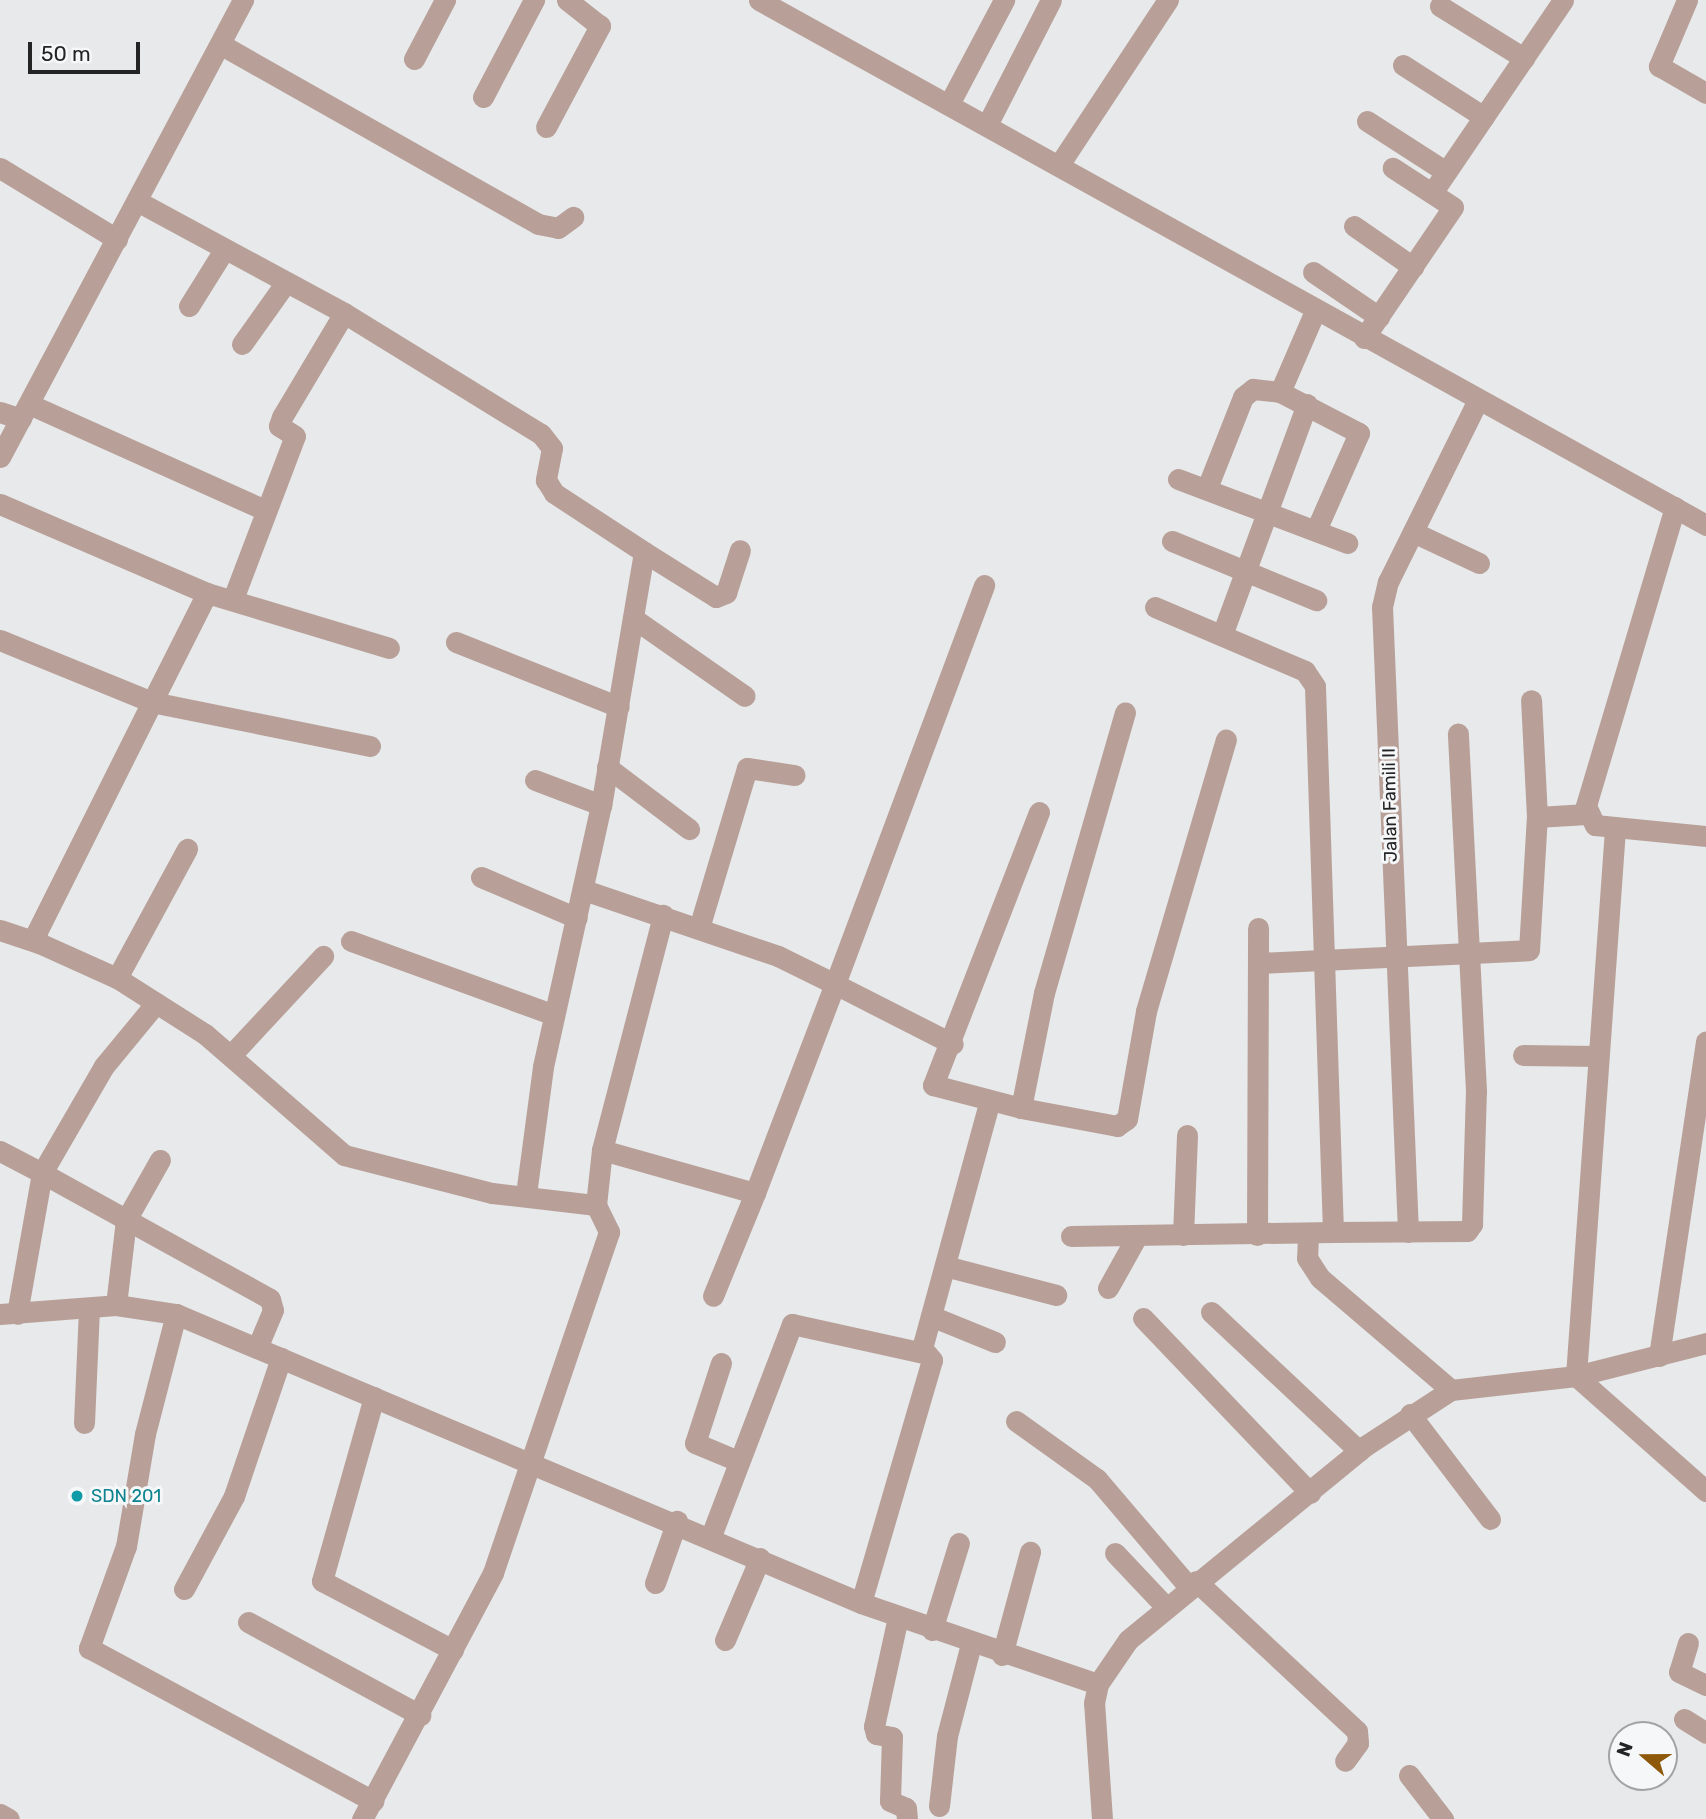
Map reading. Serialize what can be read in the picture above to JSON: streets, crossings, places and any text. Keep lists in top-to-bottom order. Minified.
{"streets":{"street":["Jalan Famili II"]},"places":["SDN 201"],"scale_bar":"50 m","north":"left"}
